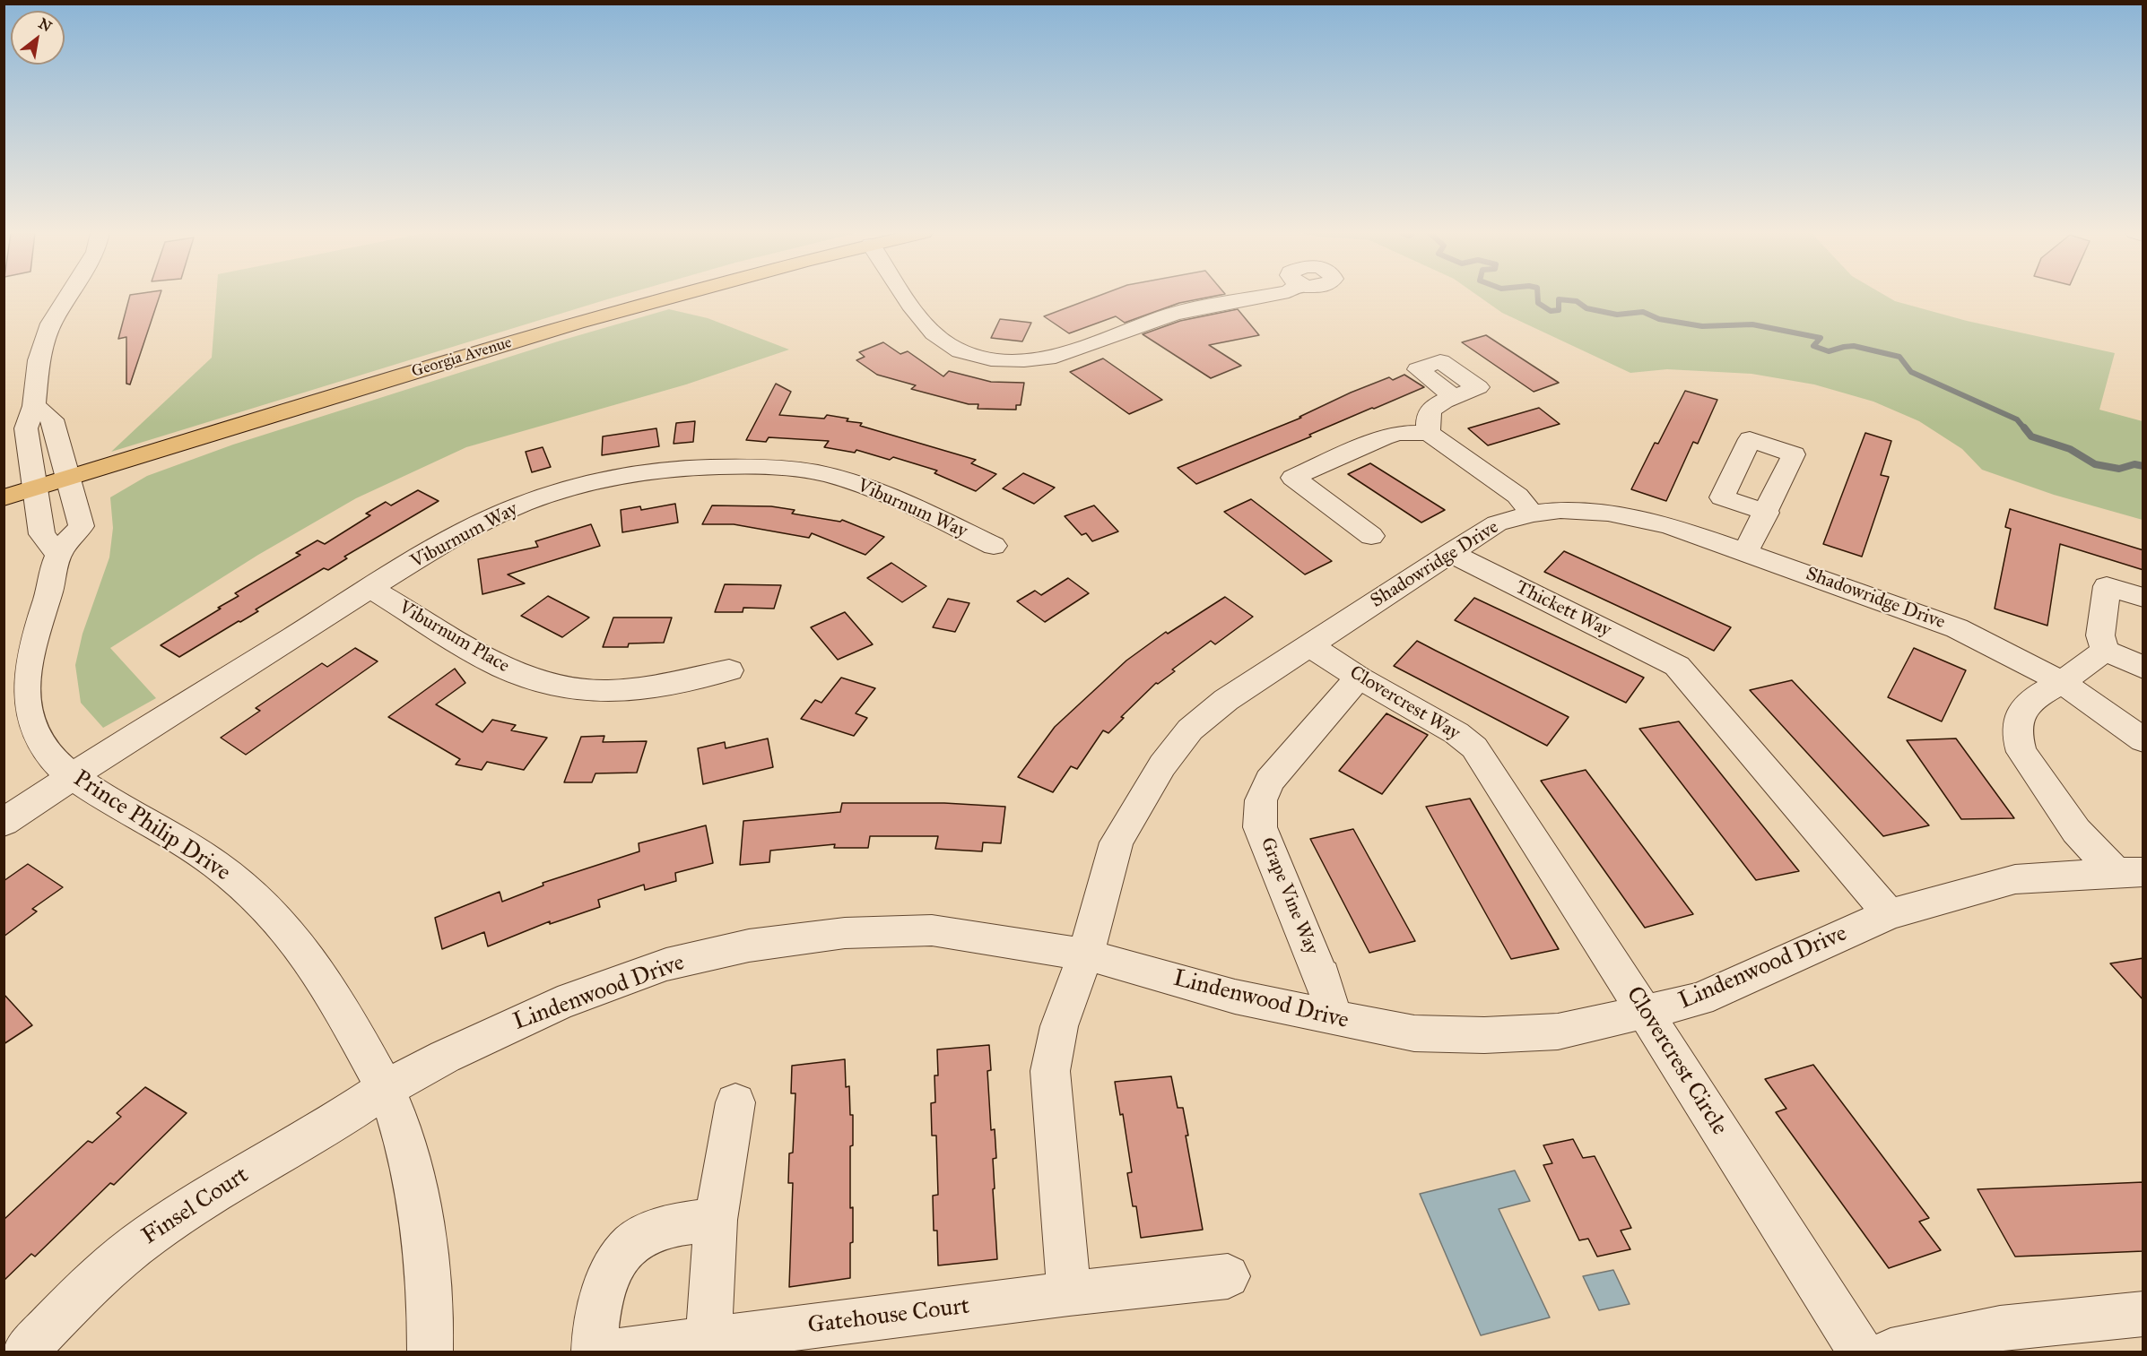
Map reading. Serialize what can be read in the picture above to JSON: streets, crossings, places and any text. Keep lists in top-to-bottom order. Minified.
{"streets":{"main road":["Georgia Avenue"],"street":["Viburnum Way","Shadowridge Drive","Thickett Way","Viburnum Place","Clovercrest Way","Prince Philip Drive","Grape Vine Way","Lindenwood Drive","Clovercrest Circle","Finsel Court","Gatehouse Court"]},"crossings":[["Georgia Avenue","Prince Philip Drive"],["Viburnum Way","Viburnum Place"],["Viburnum Way","Prince Philip Drive"],["Shadowridge Drive","Thickett Way"],["Shadowridge Drive","Clovercrest Way"],["Shadowridge Drive","Lindenwood Drive"],["Thickett Way","Lindenwood Drive"],["Clovercrest Way","Grape Vine Way"],["Clovercrest Way","Clovercrest Circle"],["Prince Philip Drive","Lindenwood Drive"],["Prince Philip Drive","Finsel Court"],["Grape Vine Way","Lindenwood Drive"],["Lindenwood Drive","Clovercrest Circle"],["Lindenwood Drive","Finsel Court"]],"north":"top right"}
